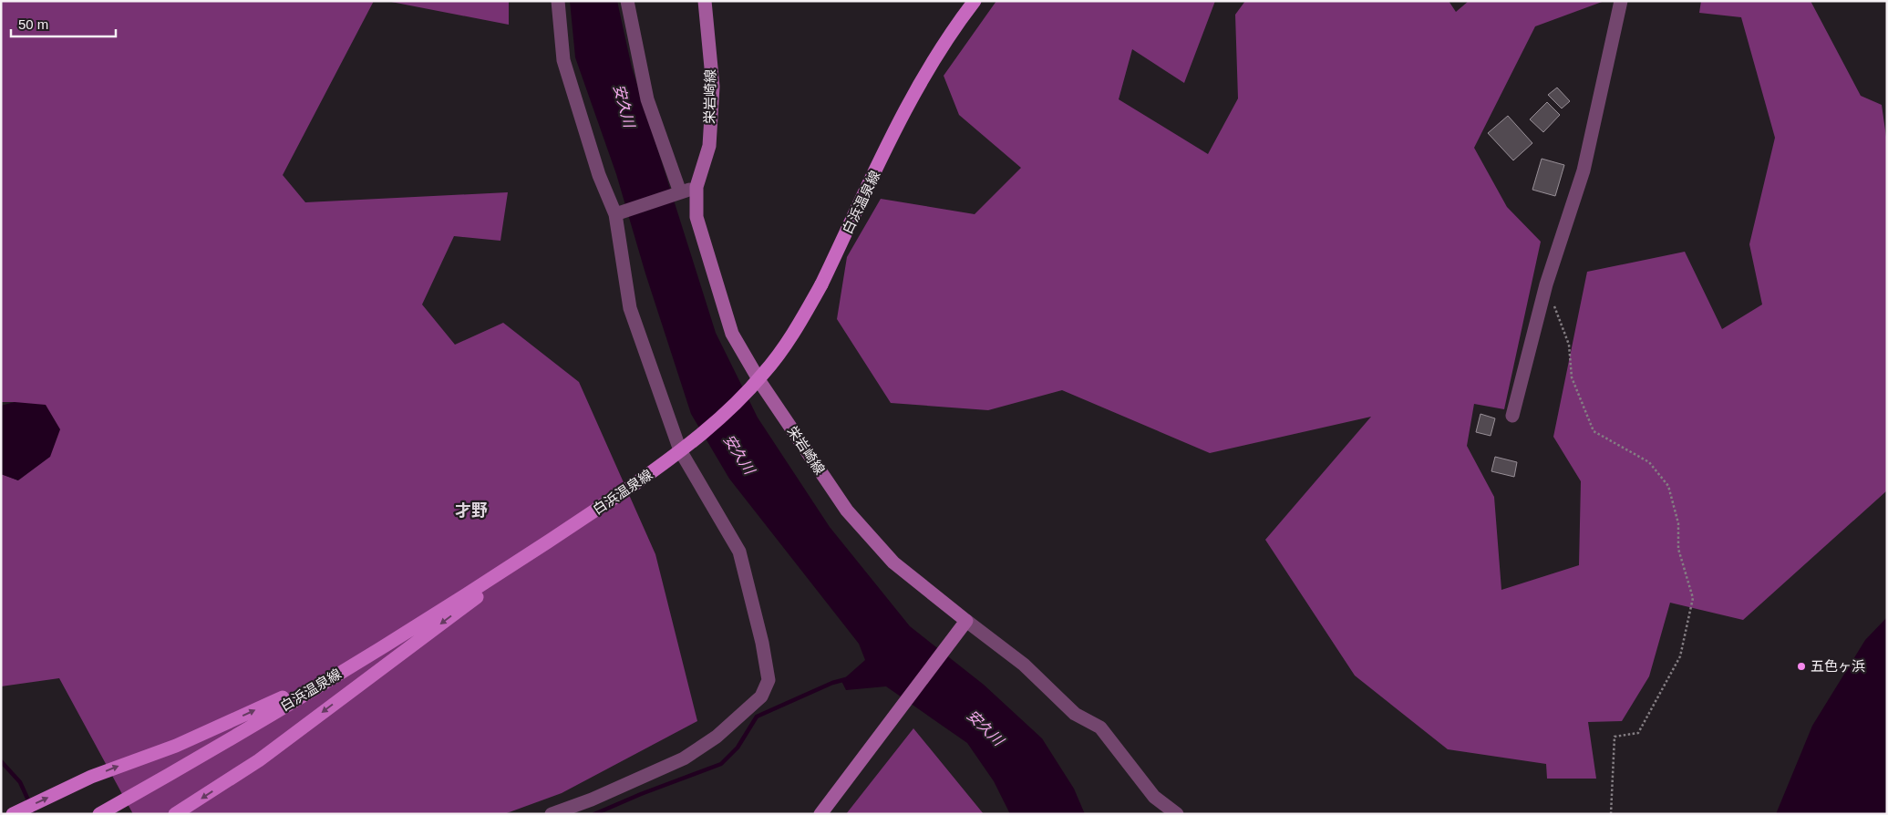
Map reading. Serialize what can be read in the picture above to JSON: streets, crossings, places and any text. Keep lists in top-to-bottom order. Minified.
{"streets":{"main road":["栄岩崎線","白浜温泉線"]},"districts":["才野"],"water":["安久川"],"places":["五色ヶ浜"],"scale_bar":"50 m"}
